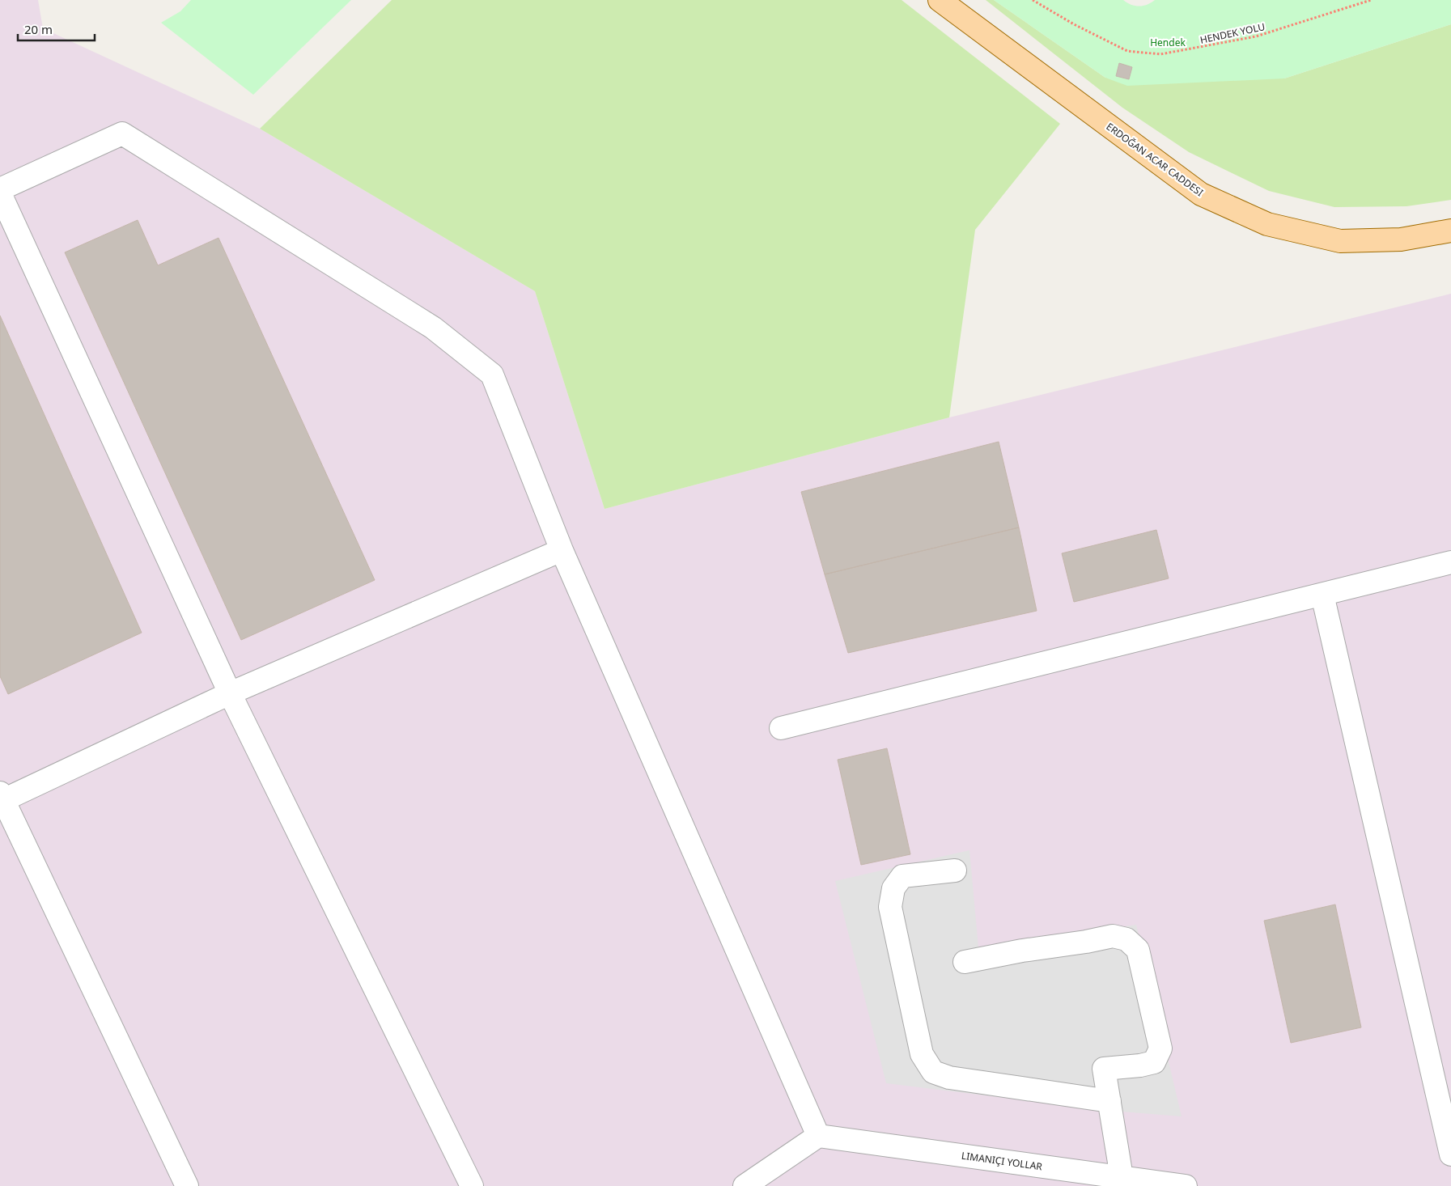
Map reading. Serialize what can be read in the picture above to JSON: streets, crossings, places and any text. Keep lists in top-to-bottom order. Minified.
{"streets":{"main road":["ERDOĞAN ACAR CADDESI"],"street":["LIMANIÇI YOLLAR"],"path":["HENDEK YOLU"]},"parks":["Hendek"],"scale_bar":"20 m"}
